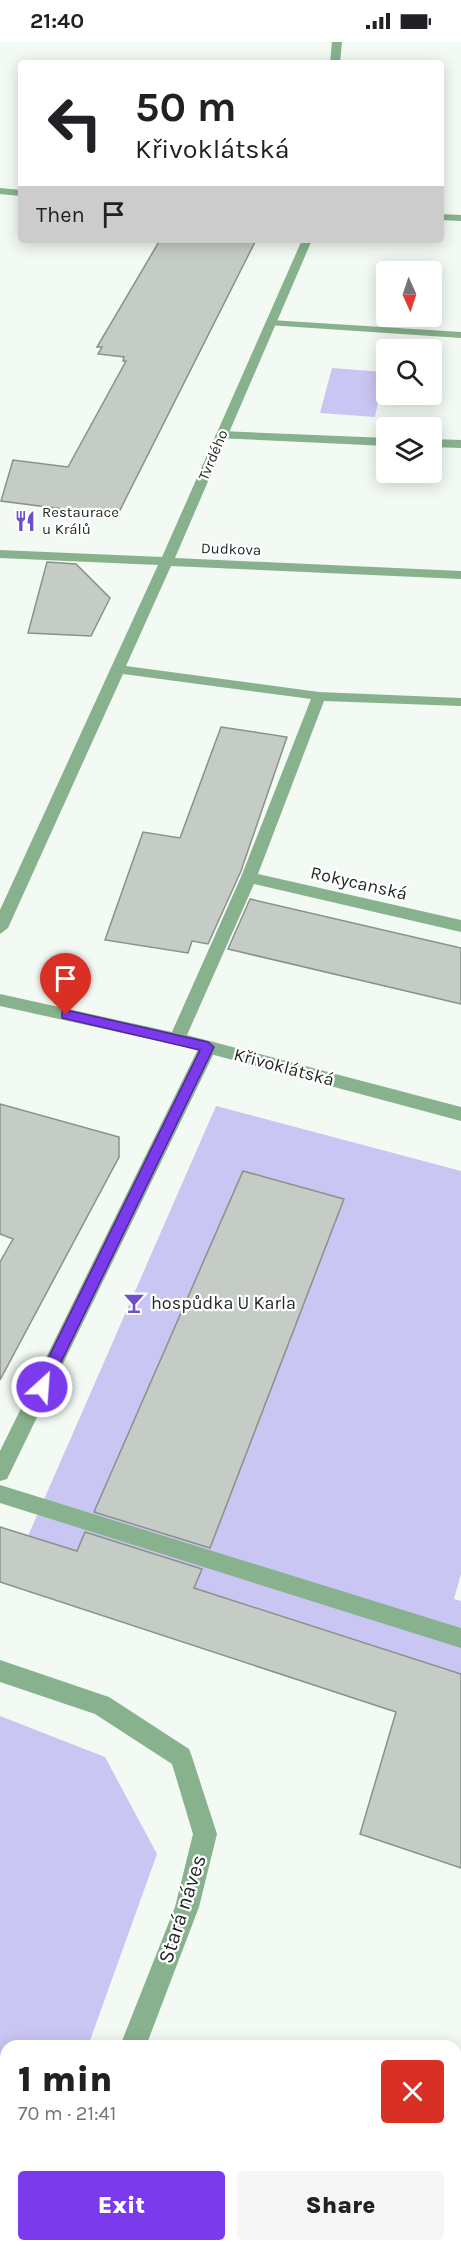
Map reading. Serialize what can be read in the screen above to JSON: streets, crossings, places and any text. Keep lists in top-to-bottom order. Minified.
{"streets":{"street":["Tvrdého","Dudkova","Rokycanská","Křivoklátská","Stará náves"]},"crossings":[["Tvrdého","Dudkova"]],"places":{"restaurant":["Restaurace u Králů"],"bar":["hospůdka U Karla"]},"north":"bottom","page":{"status":"21:40","turn":["50 m","Křivoklátská"],"then":"Then","heading":["1 min","70 m · 21:41"],"buttons":["Exit","Share"]}}
